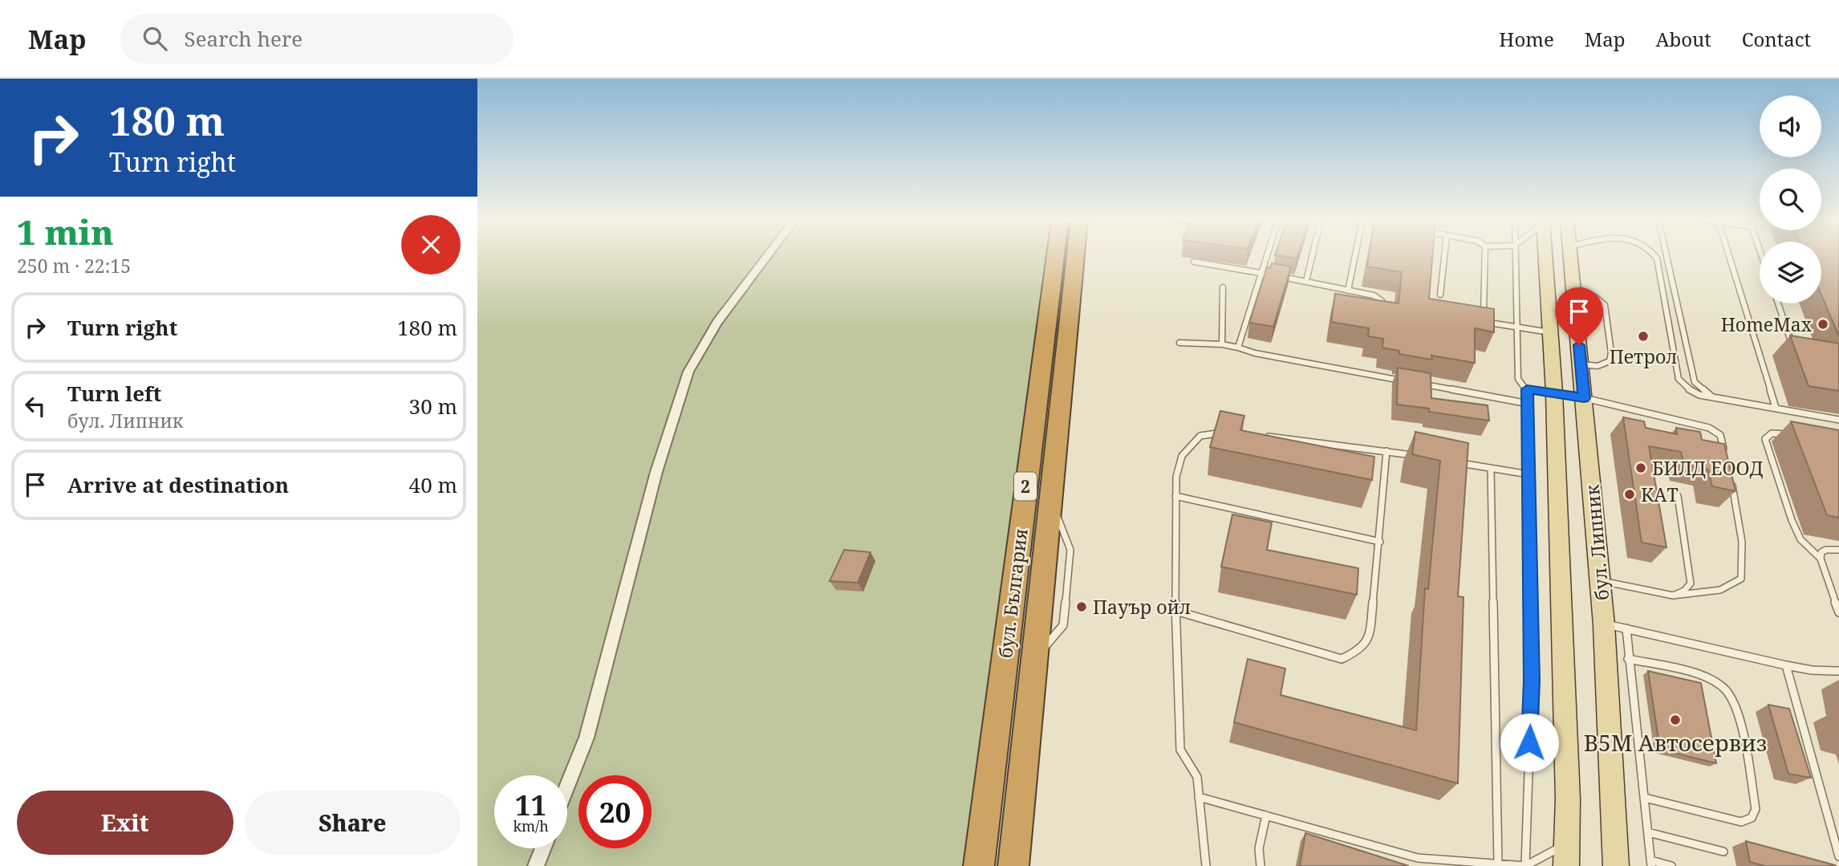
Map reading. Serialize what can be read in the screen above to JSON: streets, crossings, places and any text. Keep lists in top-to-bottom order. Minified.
{"streets":{"highway":["2","бул. България"],"main road":["бул. Липник"]},"places":["HomeMax","Петрол","БИЛД ЕООД","КАТ","Пауър ойл","В5М Автосервиз"],"page":{"header":"Map","search":"Search here","nav":["Home","Map","About","Contact"],"turn":["180 m","Turn right"],"heading":["1 min","250 m · 22:15"],"list":[{"name":"Turn right","value":"180 m"},{"name":"Turn left","note":"бул. Липник","value":"30 m"},{"name":"Arrive at destination","value":"40 m"}],"speed":"11 km/h","limit":"20","buttons":["Exit","Share"]}}
